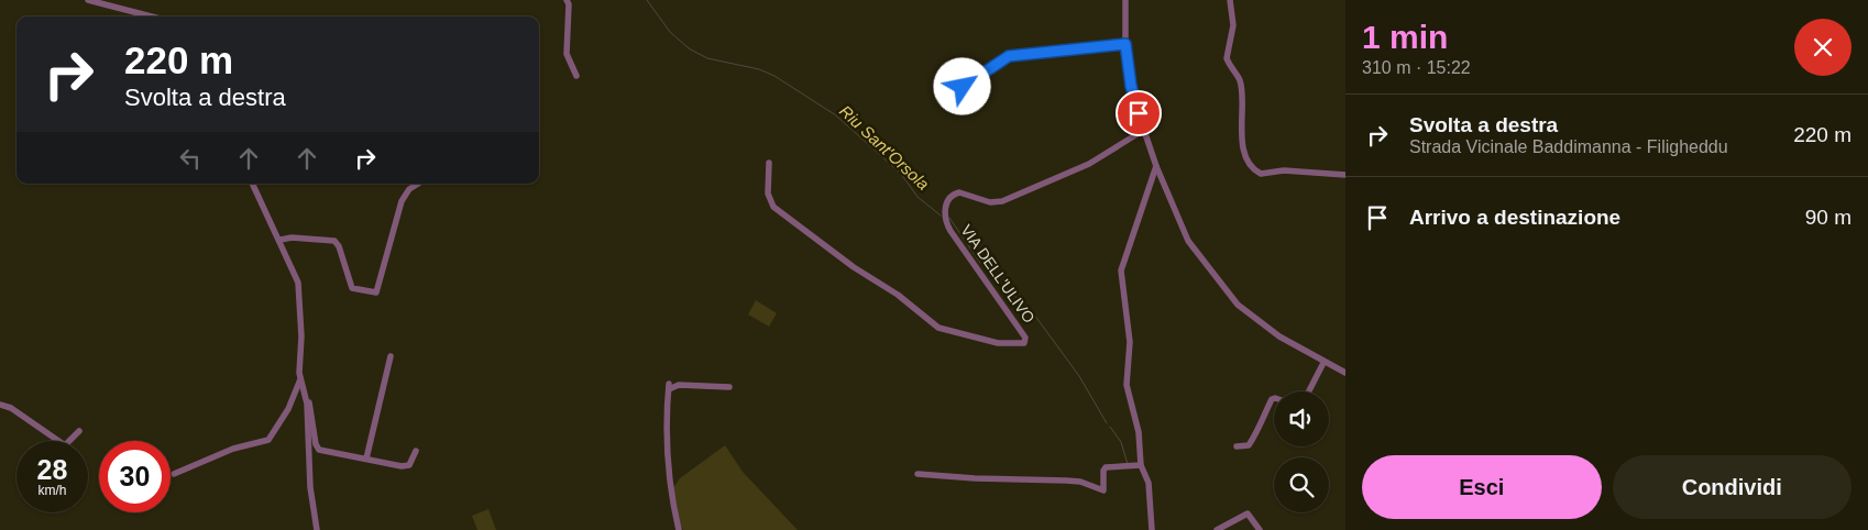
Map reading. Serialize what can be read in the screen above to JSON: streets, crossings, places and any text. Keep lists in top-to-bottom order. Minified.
{"streets":{"street":["VIA DELL'ULIVO"]},"water":["Riu Sant'Orsola"],"page":{"heading":["1 min","310 m · 15:22"],"turn":["220 m","Svolta a destra"],"list":[{"name":"Svolta a destra","note":"Strada Vicinale Baddimanna - Filigheddu","value":"220 m"},{"name":"Arrivo a destinazione","value":"90 m"}],"speed":"28 km/h","limit":"30","buttons":["Esci","Condividi"]}}
